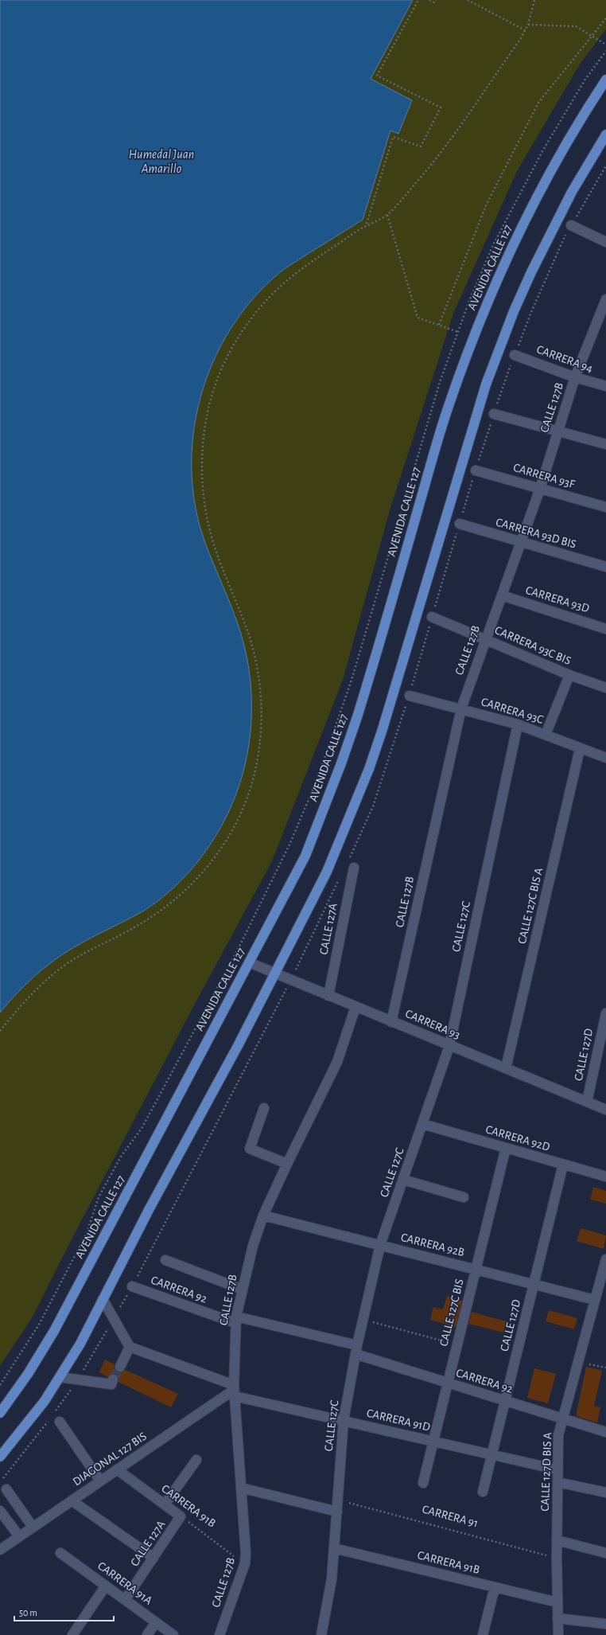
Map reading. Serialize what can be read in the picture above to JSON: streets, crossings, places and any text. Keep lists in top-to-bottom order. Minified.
{"streets":{"main road":["AVENIDA CALLE 127"],"street":["CARRERA 94","CALLE 127B","CARRERA 93F","CARRERA 93D BIS","CARRERA 93D","CARRERA 93C BIS","CARRERA 93C","CALLE 127C BIS A","CALLE 127C","CALLE 127A","CARRERA 93","CALLE 127D","CARRERA 92D","CARRERA 92B","CARRERA 92","CALLE 127C BIS","CARRERA 91D","DIAGONAL 127 BIS","CALLE 127D BIS A","CARRERA 91B","CARRERA 91A"],"path":["CARRERA 91"]},"crossings":[["AVENIDA CALLE 127","CARRERA 93"],["CARRERA 94","CALLE 127B"],["CALLE 127B","CARRERA 93F"],["CALLE 127B","CARRERA 93D BIS"],["CALLE 127B","CARRERA 93D"],["CALLE 127B","CARRERA 93C BIS"],["CALLE 127B","CARRERA 93C"],["CALLE 127B","CARRERA 93"],["CALLE 127B","CARRERA 92B"],["CALLE 127B","CARRERA 92"],["CALLE 127B","CARRERA 91D"],["CALLE 127B","DIAGONAL 127 BIS"],["CALLE 127B","CARRERA 91B"],["CARRERA 93C","CALLE 127C BIS A"],["CARRERA 93C","CALLE 127C"],["CALLE 127C BIS A","CARRERA 93"],["CALLE 127C","CARRERA 93"],["CALLE 127C","CARRERA 92D"],["CALLE 127C","CARRERA 92B"],["CALLE 127C","CARRERA 92"],["CALLE 127C","CARRERA 91D"],["CALLE 127C","CARRERA 91B"],["CALLE 127C","CARRERA 91"],["CALLE 127A","CARRERA 93"],["CALLE 127A","CARRERA 91B"],["CALLE 127A","CARRERA 91A"],["CARRERA 93","CALLE 127D"],["CALLE 127D","CARRERA 92D"],["CALLE 127D","CARRERA 92B"],["CALLE 127D","CARRERA 92"],["CALLE 127D","CARRERA 91D"],["CARRERA 92D","CALLE 127C BIS"],["CARRERA 92B","CALLE 127C BIS"],["CARRERA 92B","CALLE 127D BIS A"],["CARRERA 92","CALLE 127C BIS"],["CARRERA 92","CALLE 127D BIS A"],["CALLE 127C BIS","CARRERA 91D"],["CARRERA 91D","DIAGONAL 127 BIS"],["CARRERA 91D","CALLE 127D BIS A"],["DIAGONAL 127 BIS","CARRERA 91B"],["CALLE 127D BIS A","CARRERA 91B"],["CALLE 127D BIS A","CARRERA 91"]],"water":["Humedal Juan Amarillo"],"scale_bar":"50 m"}
